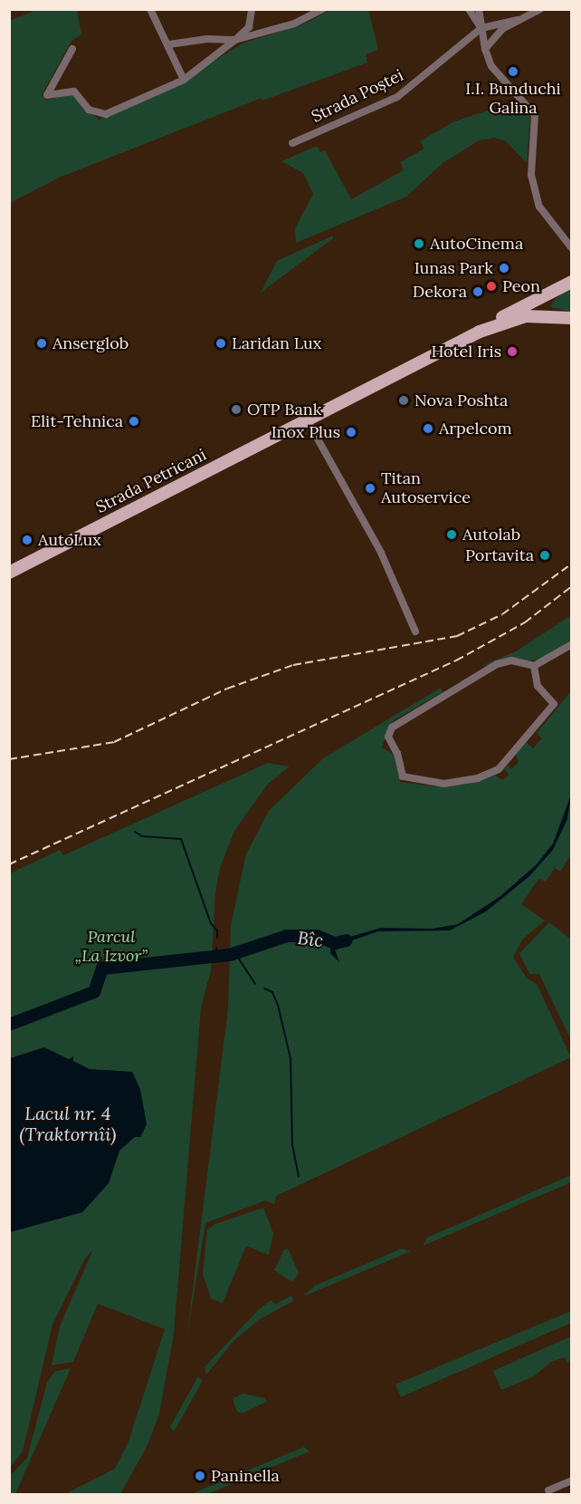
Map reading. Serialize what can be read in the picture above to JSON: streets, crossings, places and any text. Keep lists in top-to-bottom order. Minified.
{"streets":{"main road":["Strada Petricani"],"street":["Strada Poștei"]},"water":["Bîc","Lacul nr. 4 (Traktornîi)"],"parks":["Parcul „La Izvor”"],"places":["I.I. Bunduchi Galina","AutoCinema","Iunas Park","Peon","Dekora","Anserglob","Laridan Lux","Hotel Iris","Nova Poshta","OTP Bank","Elit-Tehnica","Arpelcom","Inox Plus","Titan Autoservice","Autolab","AutoLux","Portavita","Paninella"]}
